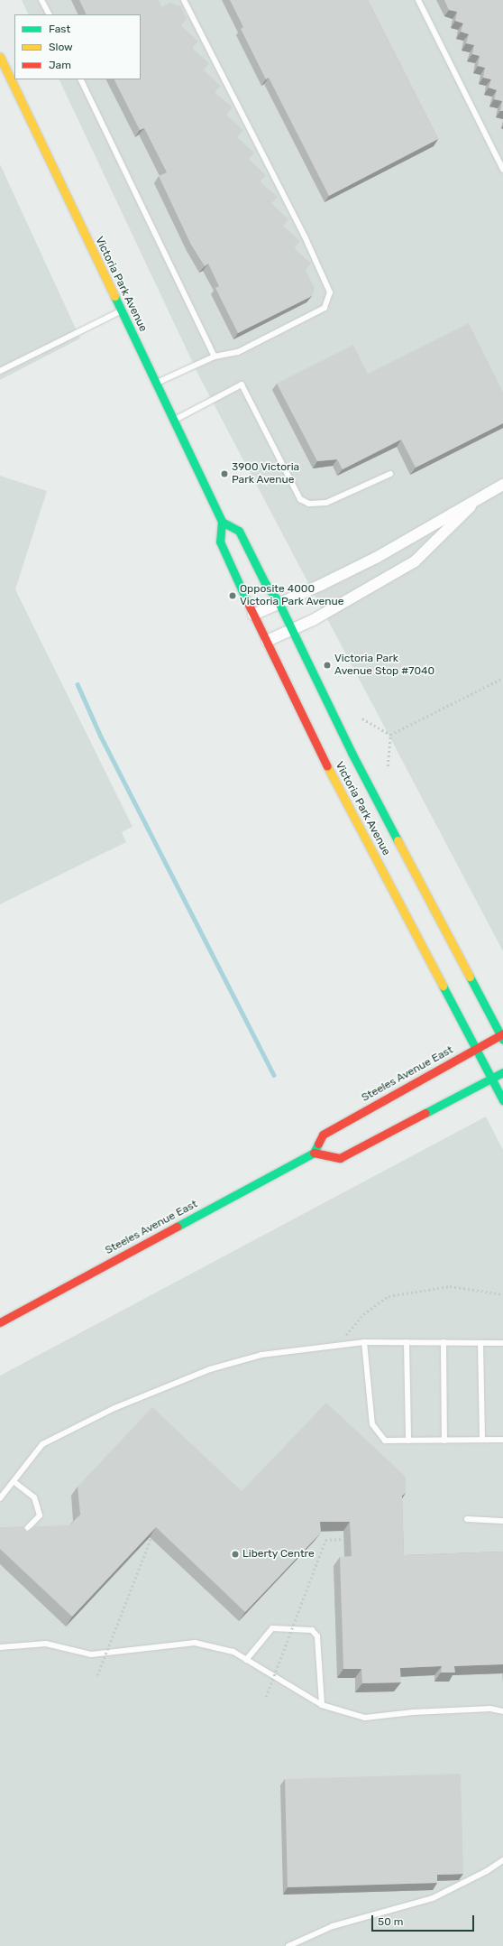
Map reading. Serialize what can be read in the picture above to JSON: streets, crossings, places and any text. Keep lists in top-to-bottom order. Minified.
{"streets":{"main road":["Victoria Park Avenue","Steeles Avenue East"]},"crossings":[["Victoria Park Avenue","Steeles Avenue East"]],"places":["3900 Victoria Park Avenue","Opposite 4000 Victoria Park Avenue","Victoria Park Avenue Stop #7040","Liberty Centre"],"legend":["Fast","Slow","Jam"],"scale_bar":"50 m"}
